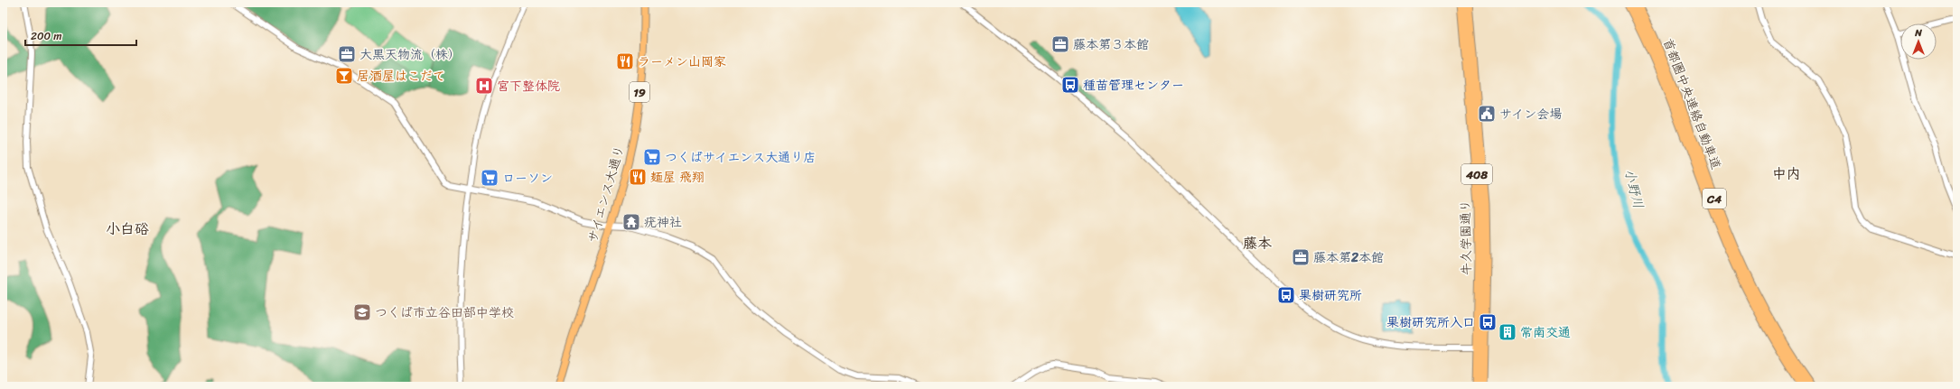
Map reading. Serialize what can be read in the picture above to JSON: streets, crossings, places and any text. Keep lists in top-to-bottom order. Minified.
{"streets":{"highway":["首都圏中央連絡自動車道","408","C4","牛久学園通り"],"main road":["19","サイエンス大通り"]},"districts":["中内","小白硲","藤本"],"water":["小野川"],"places":{"office":["藤本第３本館","大黒天物流（株）","藤本第2本館"],"restaurant":["ラーメン山岡家","麺屋 飛翔"],"bar":["居酒屋はこだて"],"bus stop":["種苗管理センター","果樹研究所","果樹研究所入口"],"hospital":["宮下整体院"],"public building":["サイン会場"],"supermarket":["つくばサイエンス大通り店","ローソン"],"temple":["疣神社"],"school or university":["つくば市立谷田部中学校"],"building":["常南交通"]},"scale_bar":"200 m","north":"top"}
